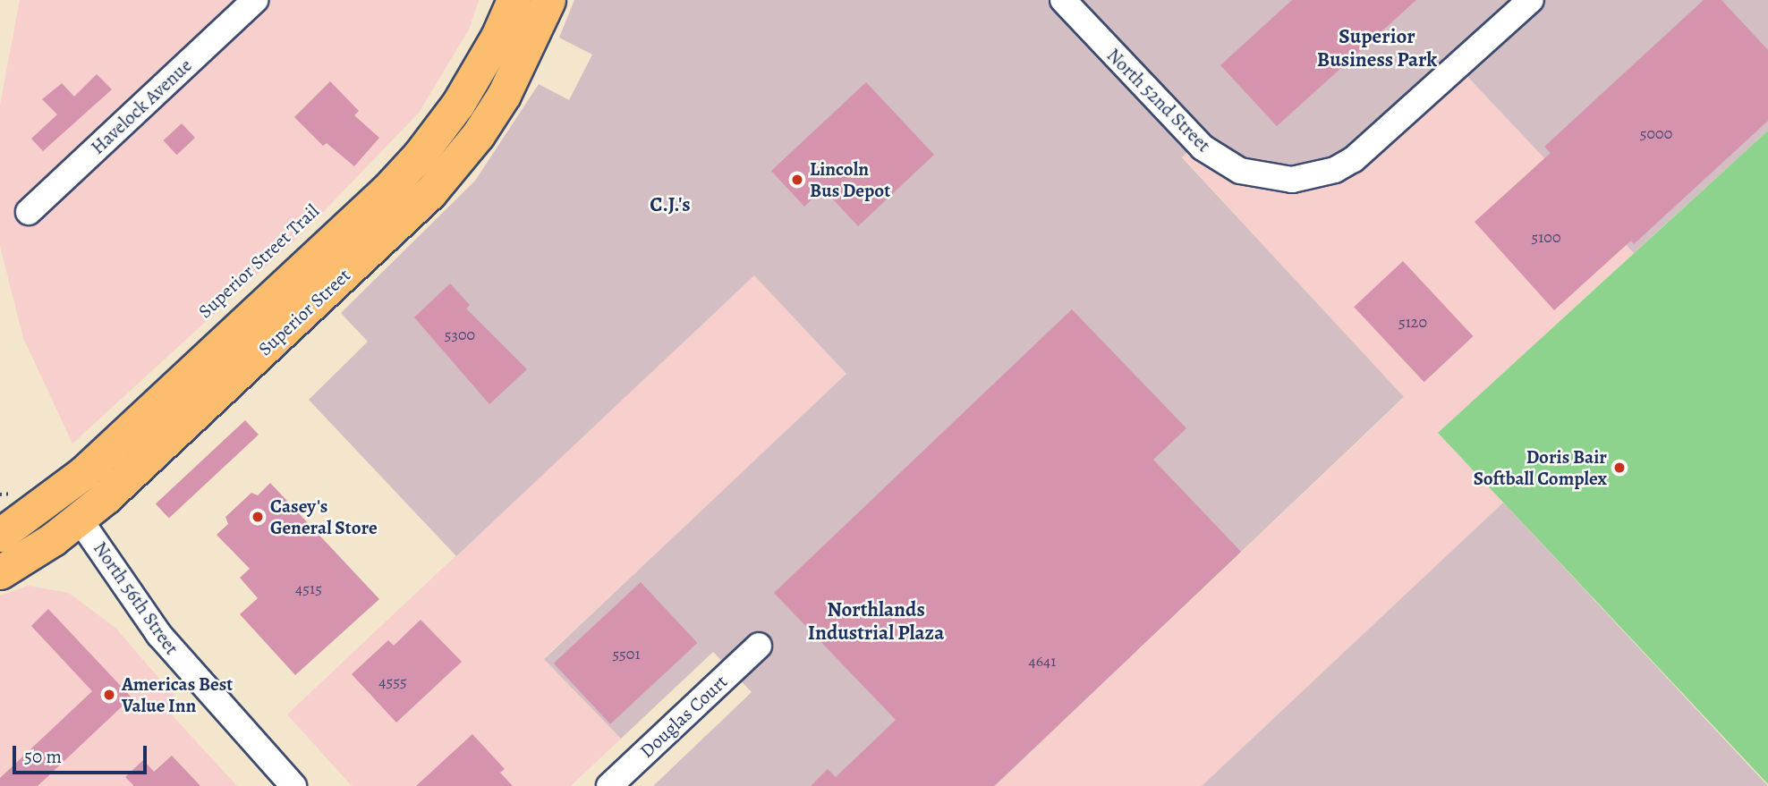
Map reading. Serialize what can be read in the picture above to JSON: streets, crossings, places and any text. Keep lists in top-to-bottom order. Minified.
{"streets":{"main road":["Superior Street"],"street":["North 52nd Street","Havelock Avenue","North 56th Street","Douglas Court"]},"crossings":[["Superior Street","North 56th Street"]],"districts":["Superior Business Park","C.J.'s","Northlands Industrial Plaza"],"places":["Lincoln Bus Depot","Doris Bair Softball Complex","Casey's General Store","Americas Best Value Inn"],"house_numbers":["5000","5100","5120","5300","4515","5501","4641","4555"],"scale_bar":"50 m"}
